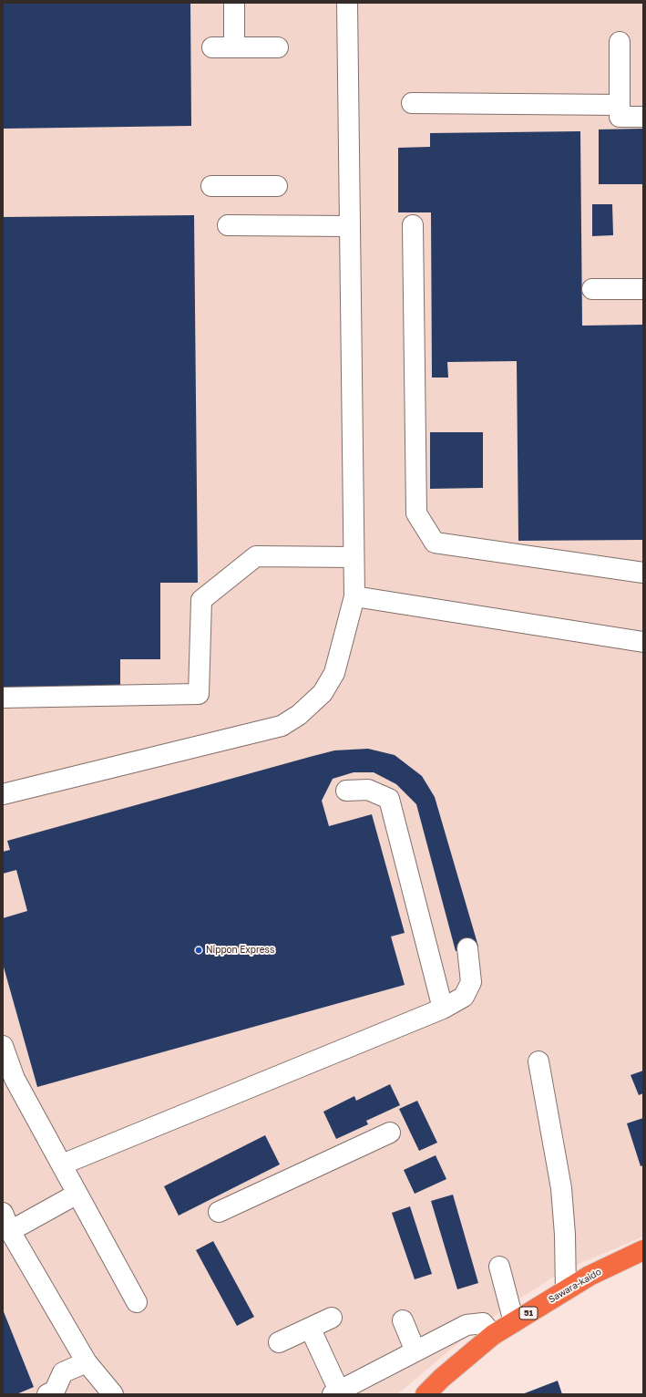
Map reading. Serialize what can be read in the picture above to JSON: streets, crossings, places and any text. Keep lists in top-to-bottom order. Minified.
{"streets":{"highway":["Sawara-kaido","51"]},"places":["Nippon Express"]}
